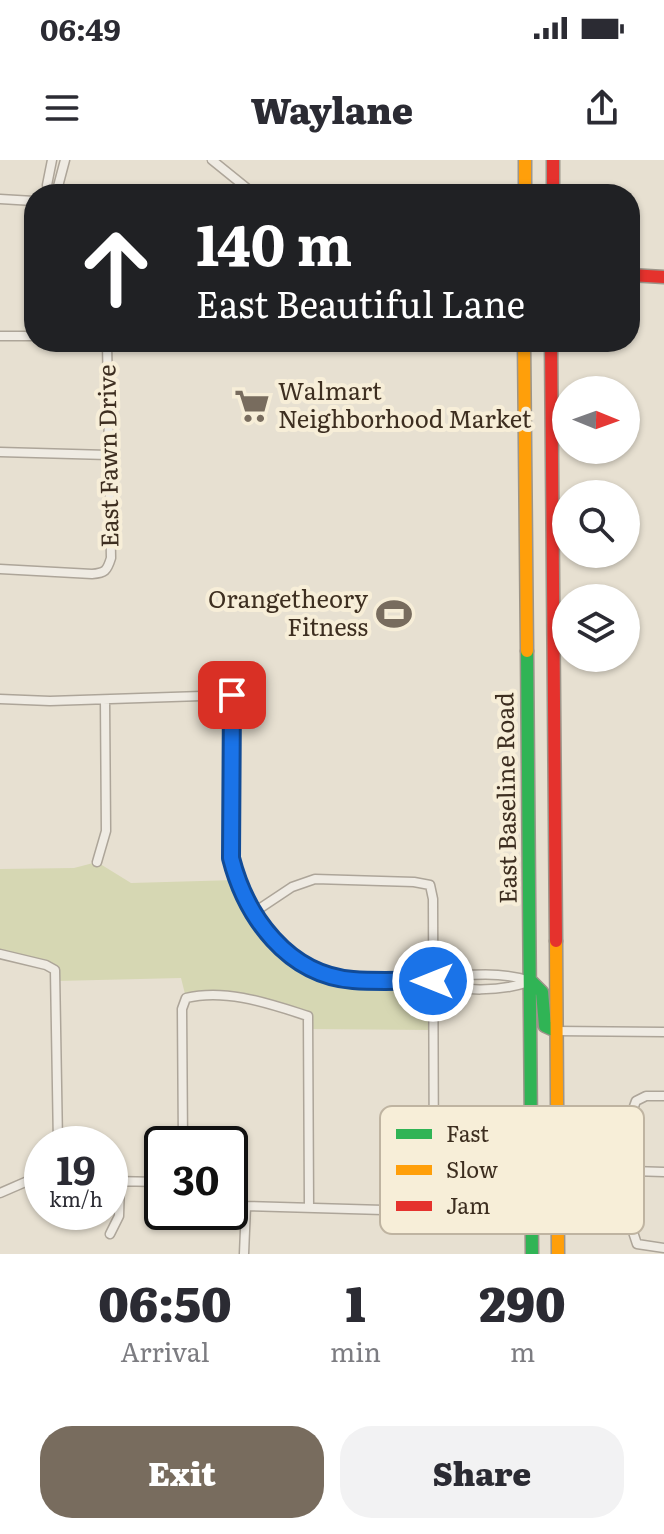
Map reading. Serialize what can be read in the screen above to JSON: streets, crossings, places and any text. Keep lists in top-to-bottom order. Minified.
{"streets":{"main road":["East Baseline Road"],"street":["East Fawn Drive"]},"places":{"supermarket":["Walmart Neighborhood Market"],"sports":["Orangetheory Fitness"]},"legend":["Fast","Slow","Jam"],"north":"right","page":{"status":"06:49","header":"Waylane","turn":["140 m","East Beautiful Lane"],"speed":"19 km/h","limit":"30","eta":["06:50","Arrival","1","min","290","m"],"buttons":["Exit","Share"]}}
